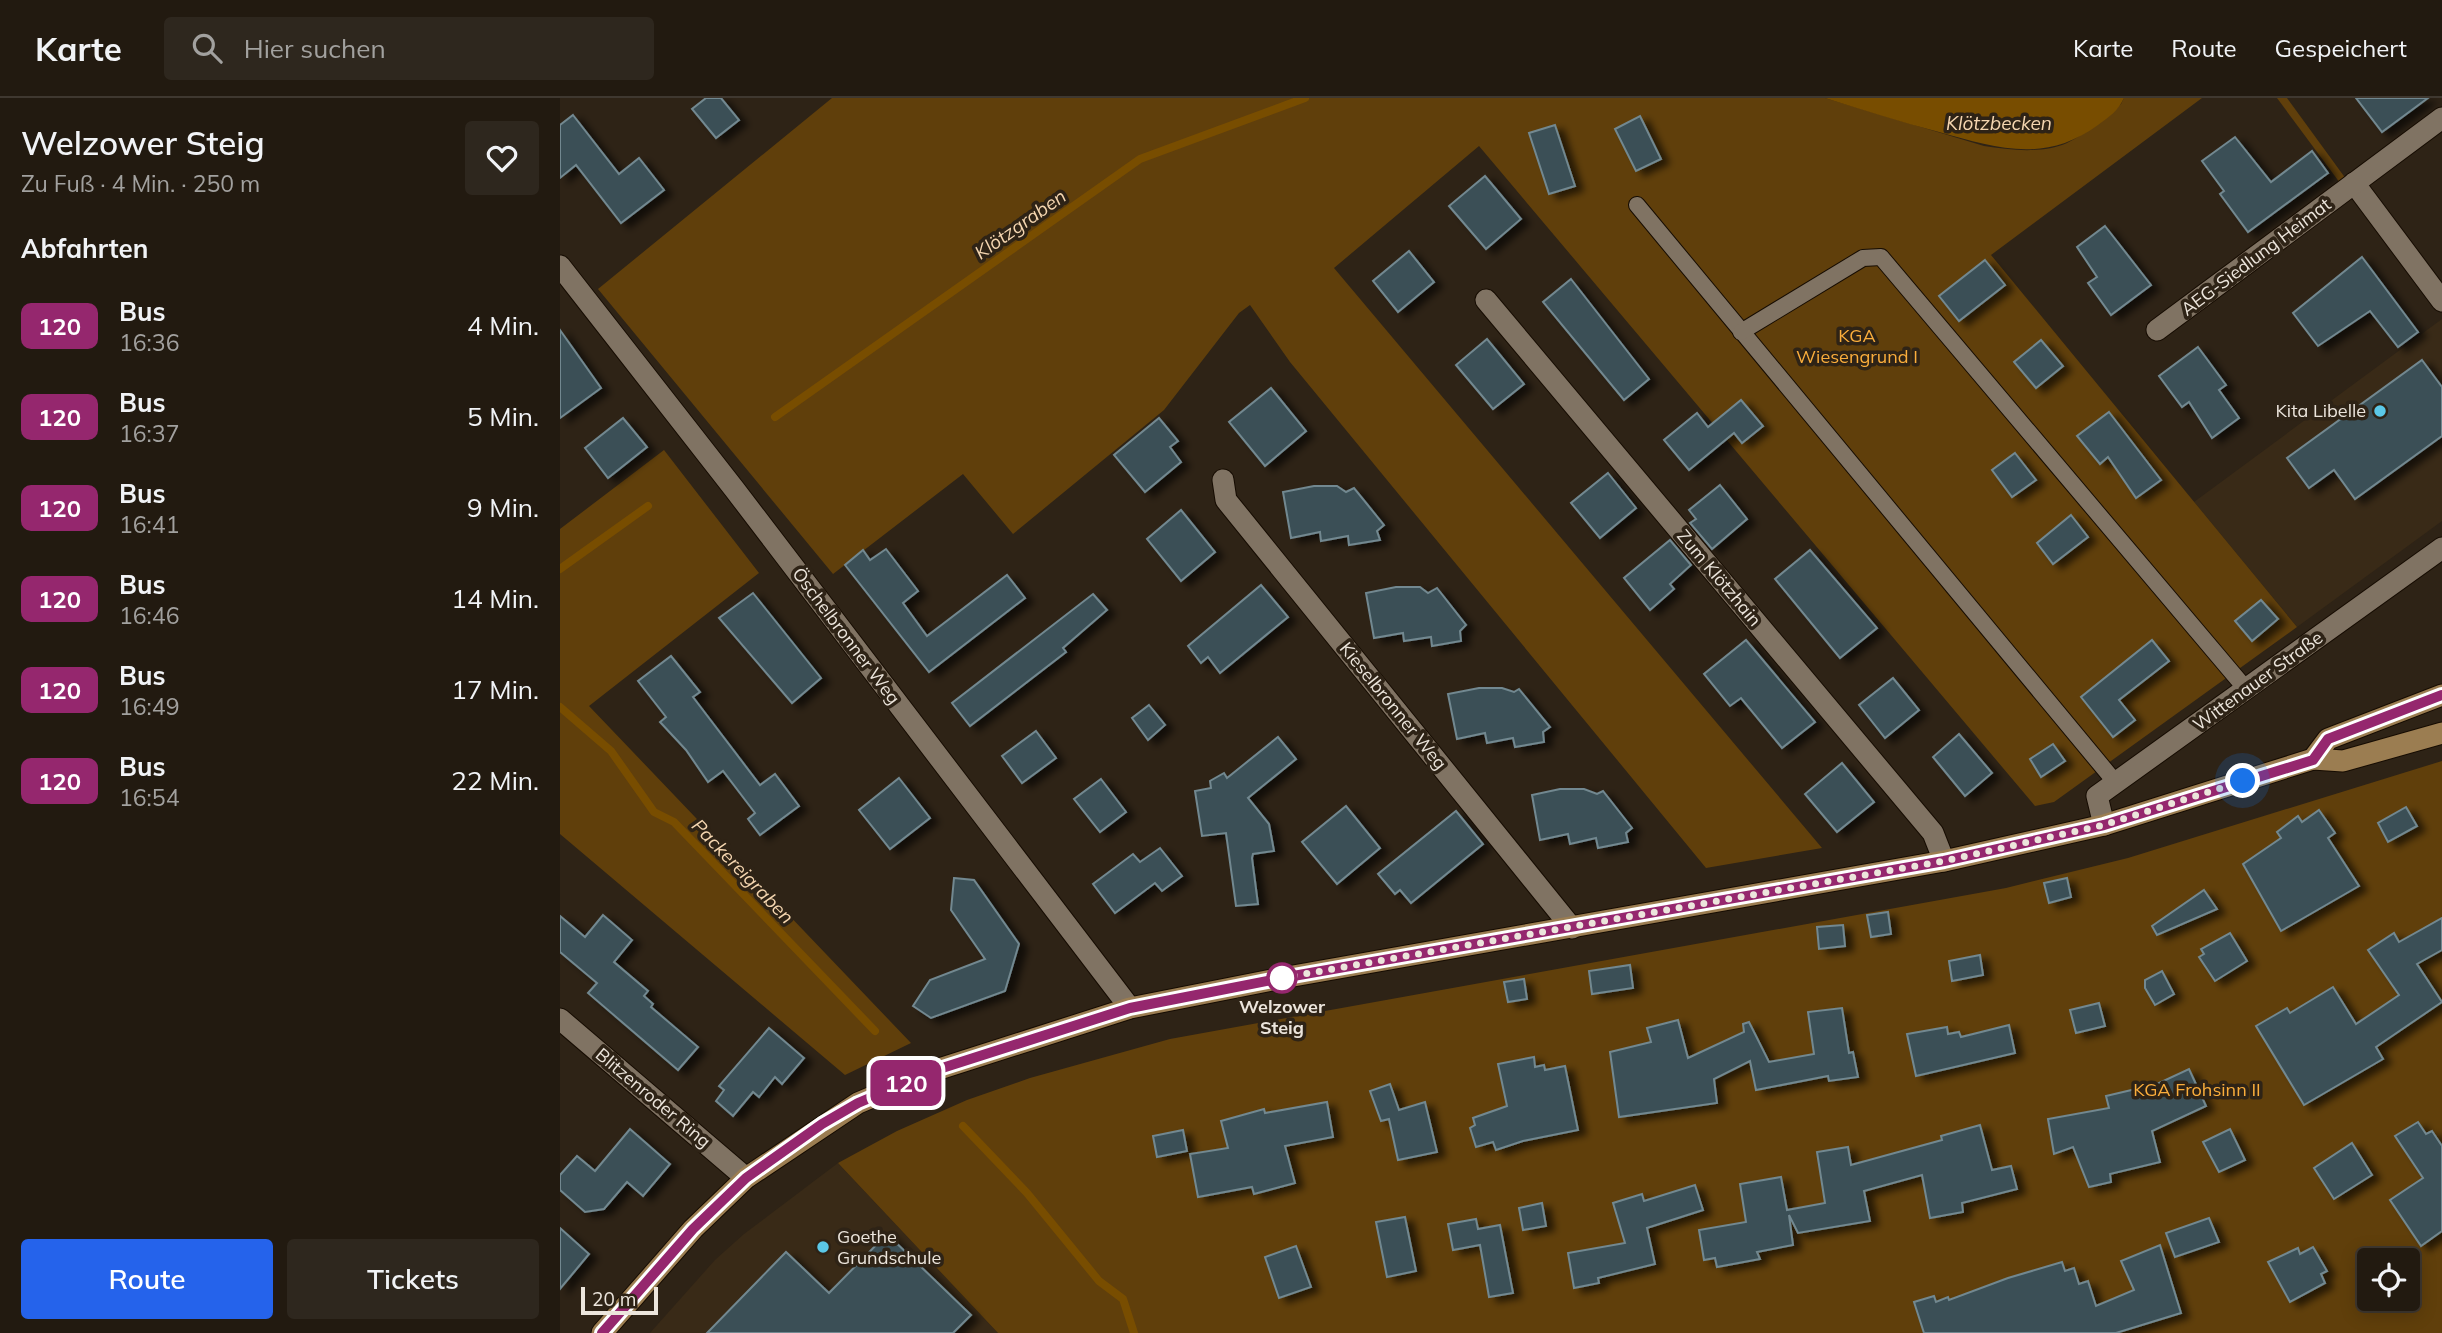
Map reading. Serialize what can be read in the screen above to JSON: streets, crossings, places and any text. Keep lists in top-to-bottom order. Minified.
{"streets":{"street":["AEG-Siedlung Heimat","Zum Klötzhain","Öschelbronner Weg","Wittenauer Straße","Kieselbronner Weg","Blitzenroder Ring"]},"water":["Klötzbecken","Klötzgraben","Packereigraben"],"parks":["KGA Wiesengrund I","KGA Frohsinn II"],"places":["Kita Libelle","Welzower Steig","Goethe Grundschule"],"lines":["bus line 120"],"scale_bar":"20 m","page":{"header":"Karte","search":"Hier suchen","nav":["Karte","Route","Gespeichert"],"heading":[["Welzower Steig","Zu Fuß · 4 Min. · 250 m"],"Abfahrten"],"on_map":"120","list":[{"mark":"120","name":"Bus","note":"16:36","value":"4 Min."},{"mark":"120","name":"Bus","note":"16:37","value":"5 Min."},{"mark":"120","name":"Bus","note":"16:41","value":"9 Min."},{"mark":"120","name":"Bus","note":"16:46","value":"14 Min."},{"mark":"120","name":"Bus","note":"16:49","value":"17 Min."},{"mark":"120","name":"Bus","note":"16:54","value":"22 Min."}],"buttons":["Route","Tickets"],"scale":"20 m"}}
